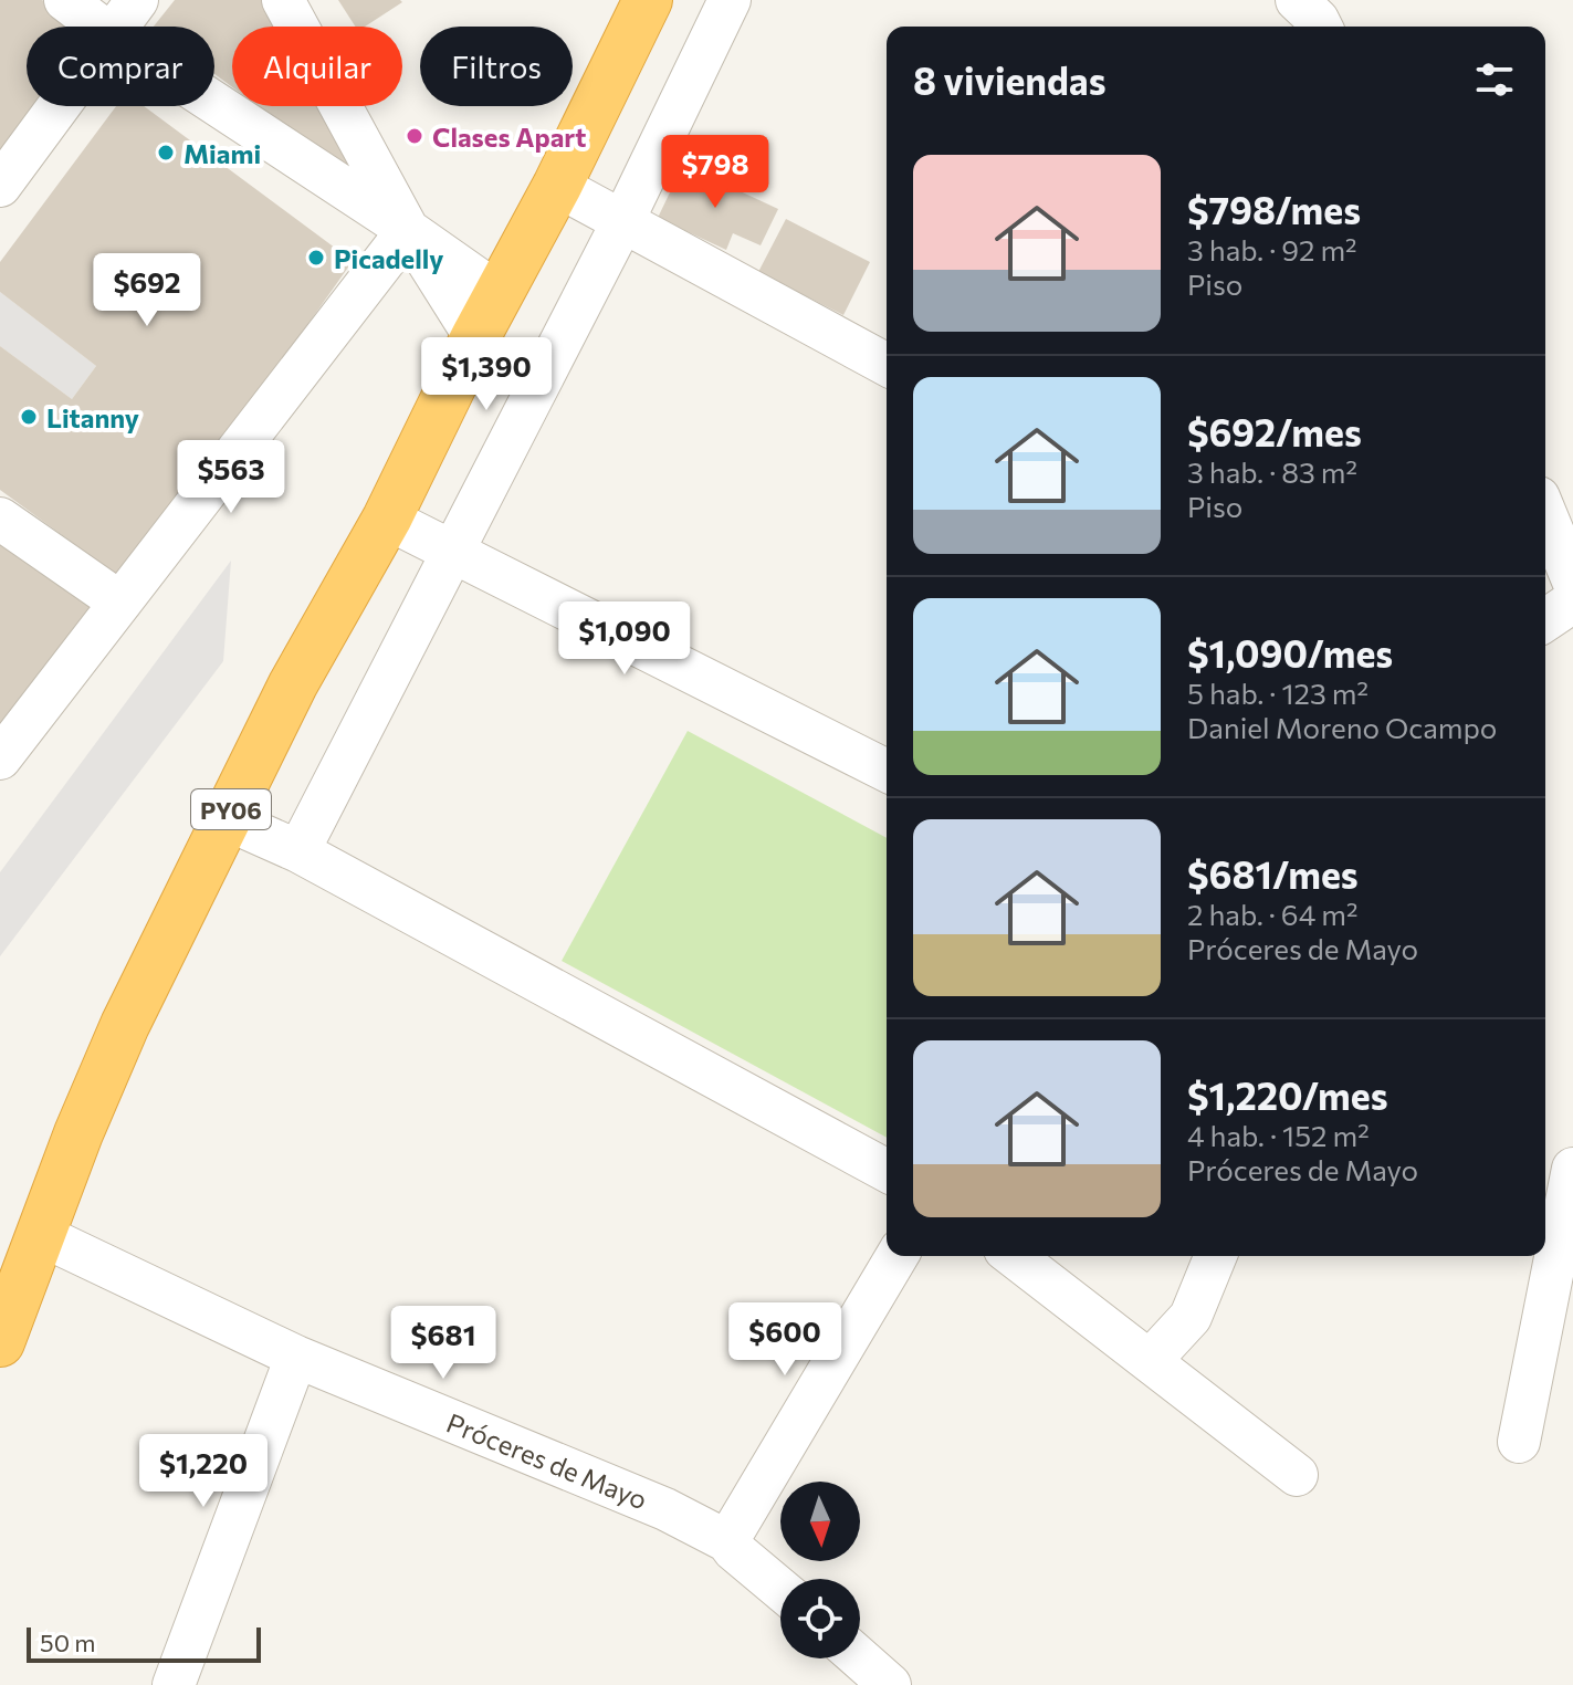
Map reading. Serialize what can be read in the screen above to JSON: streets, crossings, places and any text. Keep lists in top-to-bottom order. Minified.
{"streets":{"highway":["PY06"],"street":["Próceres de Mayo"]},"crossings":[["PY06","Próceres de Mayo"]],"places":["Clases Apart","Miami","Picadelly","Litanny"],"scale_bar":"50 m","north":"bottom","page":{"chip":["Comprar","Alquilar","Filtros"],"heading":"8 viviendas","list":[{"name":"$798/mes","note":"3 hab. · 92 m² · Piso"},{"name":"$692/mes","note":"3 hab. · 83 m² · Piso"},{"name":"$1,090/mes","note":"5 hab. · 123 m² · Daniel Moreno Ocampo"},{"name":"$681/mes","note":"2 hab. · 64 m² · Próceres de Mayo"},{"name":"$1,220/mes","note":"4 hab. · 152 m² · Próceres de Mayo"}],"price":["$798","$692","$1,390","$563","$1,090","$600","$681","$1,220"],"scale":"50 m"}}
